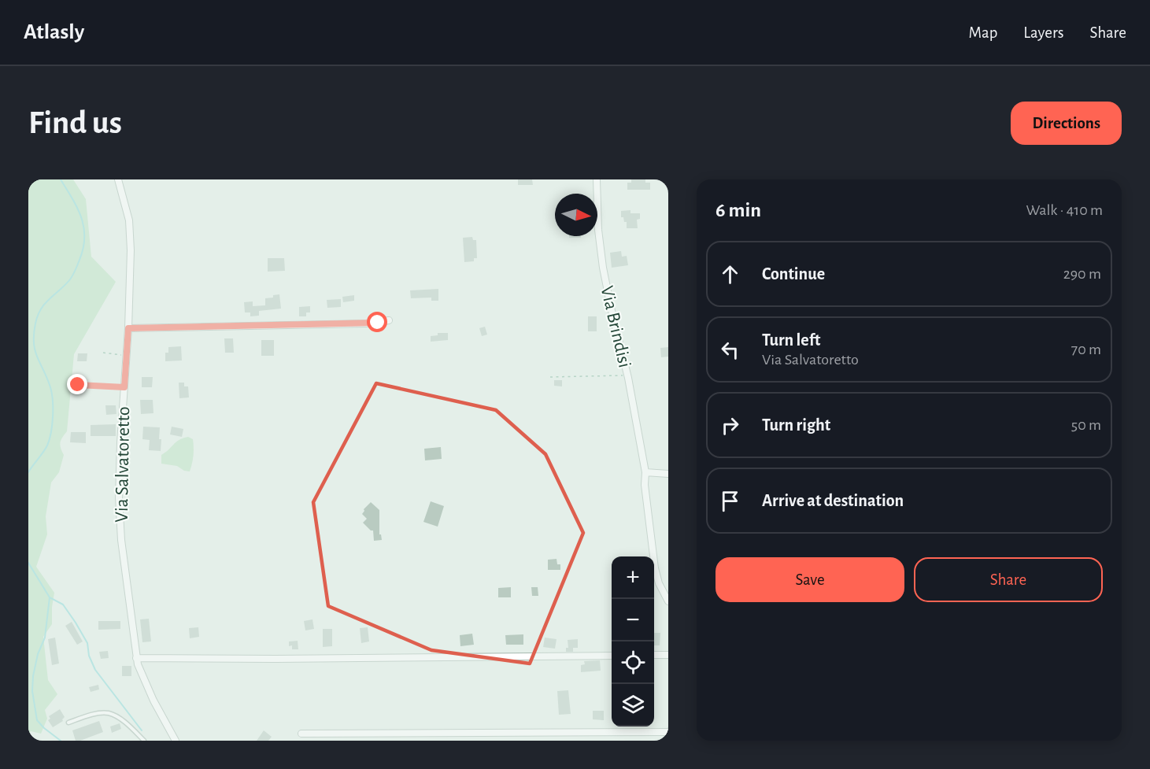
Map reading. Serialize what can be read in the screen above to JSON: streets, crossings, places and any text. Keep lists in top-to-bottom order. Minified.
{"streets":{"street":["Via Brindisi","Via Salvatoretto"]},"north":"right","page":{"header":"Atlasly","nav":["Map","Layers","Share"],"buttons":["Directions",["Save","Share"]],"title":"Find us","heading":["6 min","Walk · 410 m"],"list":[["Continue","290 m"],["Turn left","Via Salvatoretto","70 m"],["Turn right","50 m"],"Arrive at destination"],"map_buttons":["+","−"]}}
